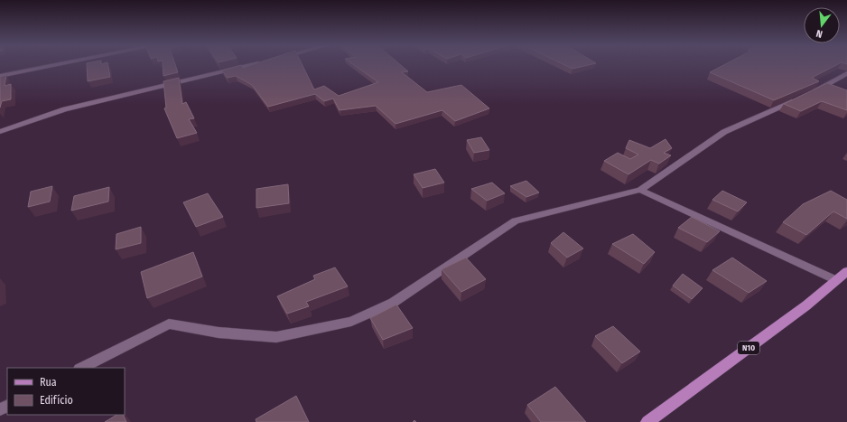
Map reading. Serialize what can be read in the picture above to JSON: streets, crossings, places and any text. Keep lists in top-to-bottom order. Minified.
{"streets":{"main road":["N10"]},"legend":["Rua","Edifício"],"north":"bottom"}
